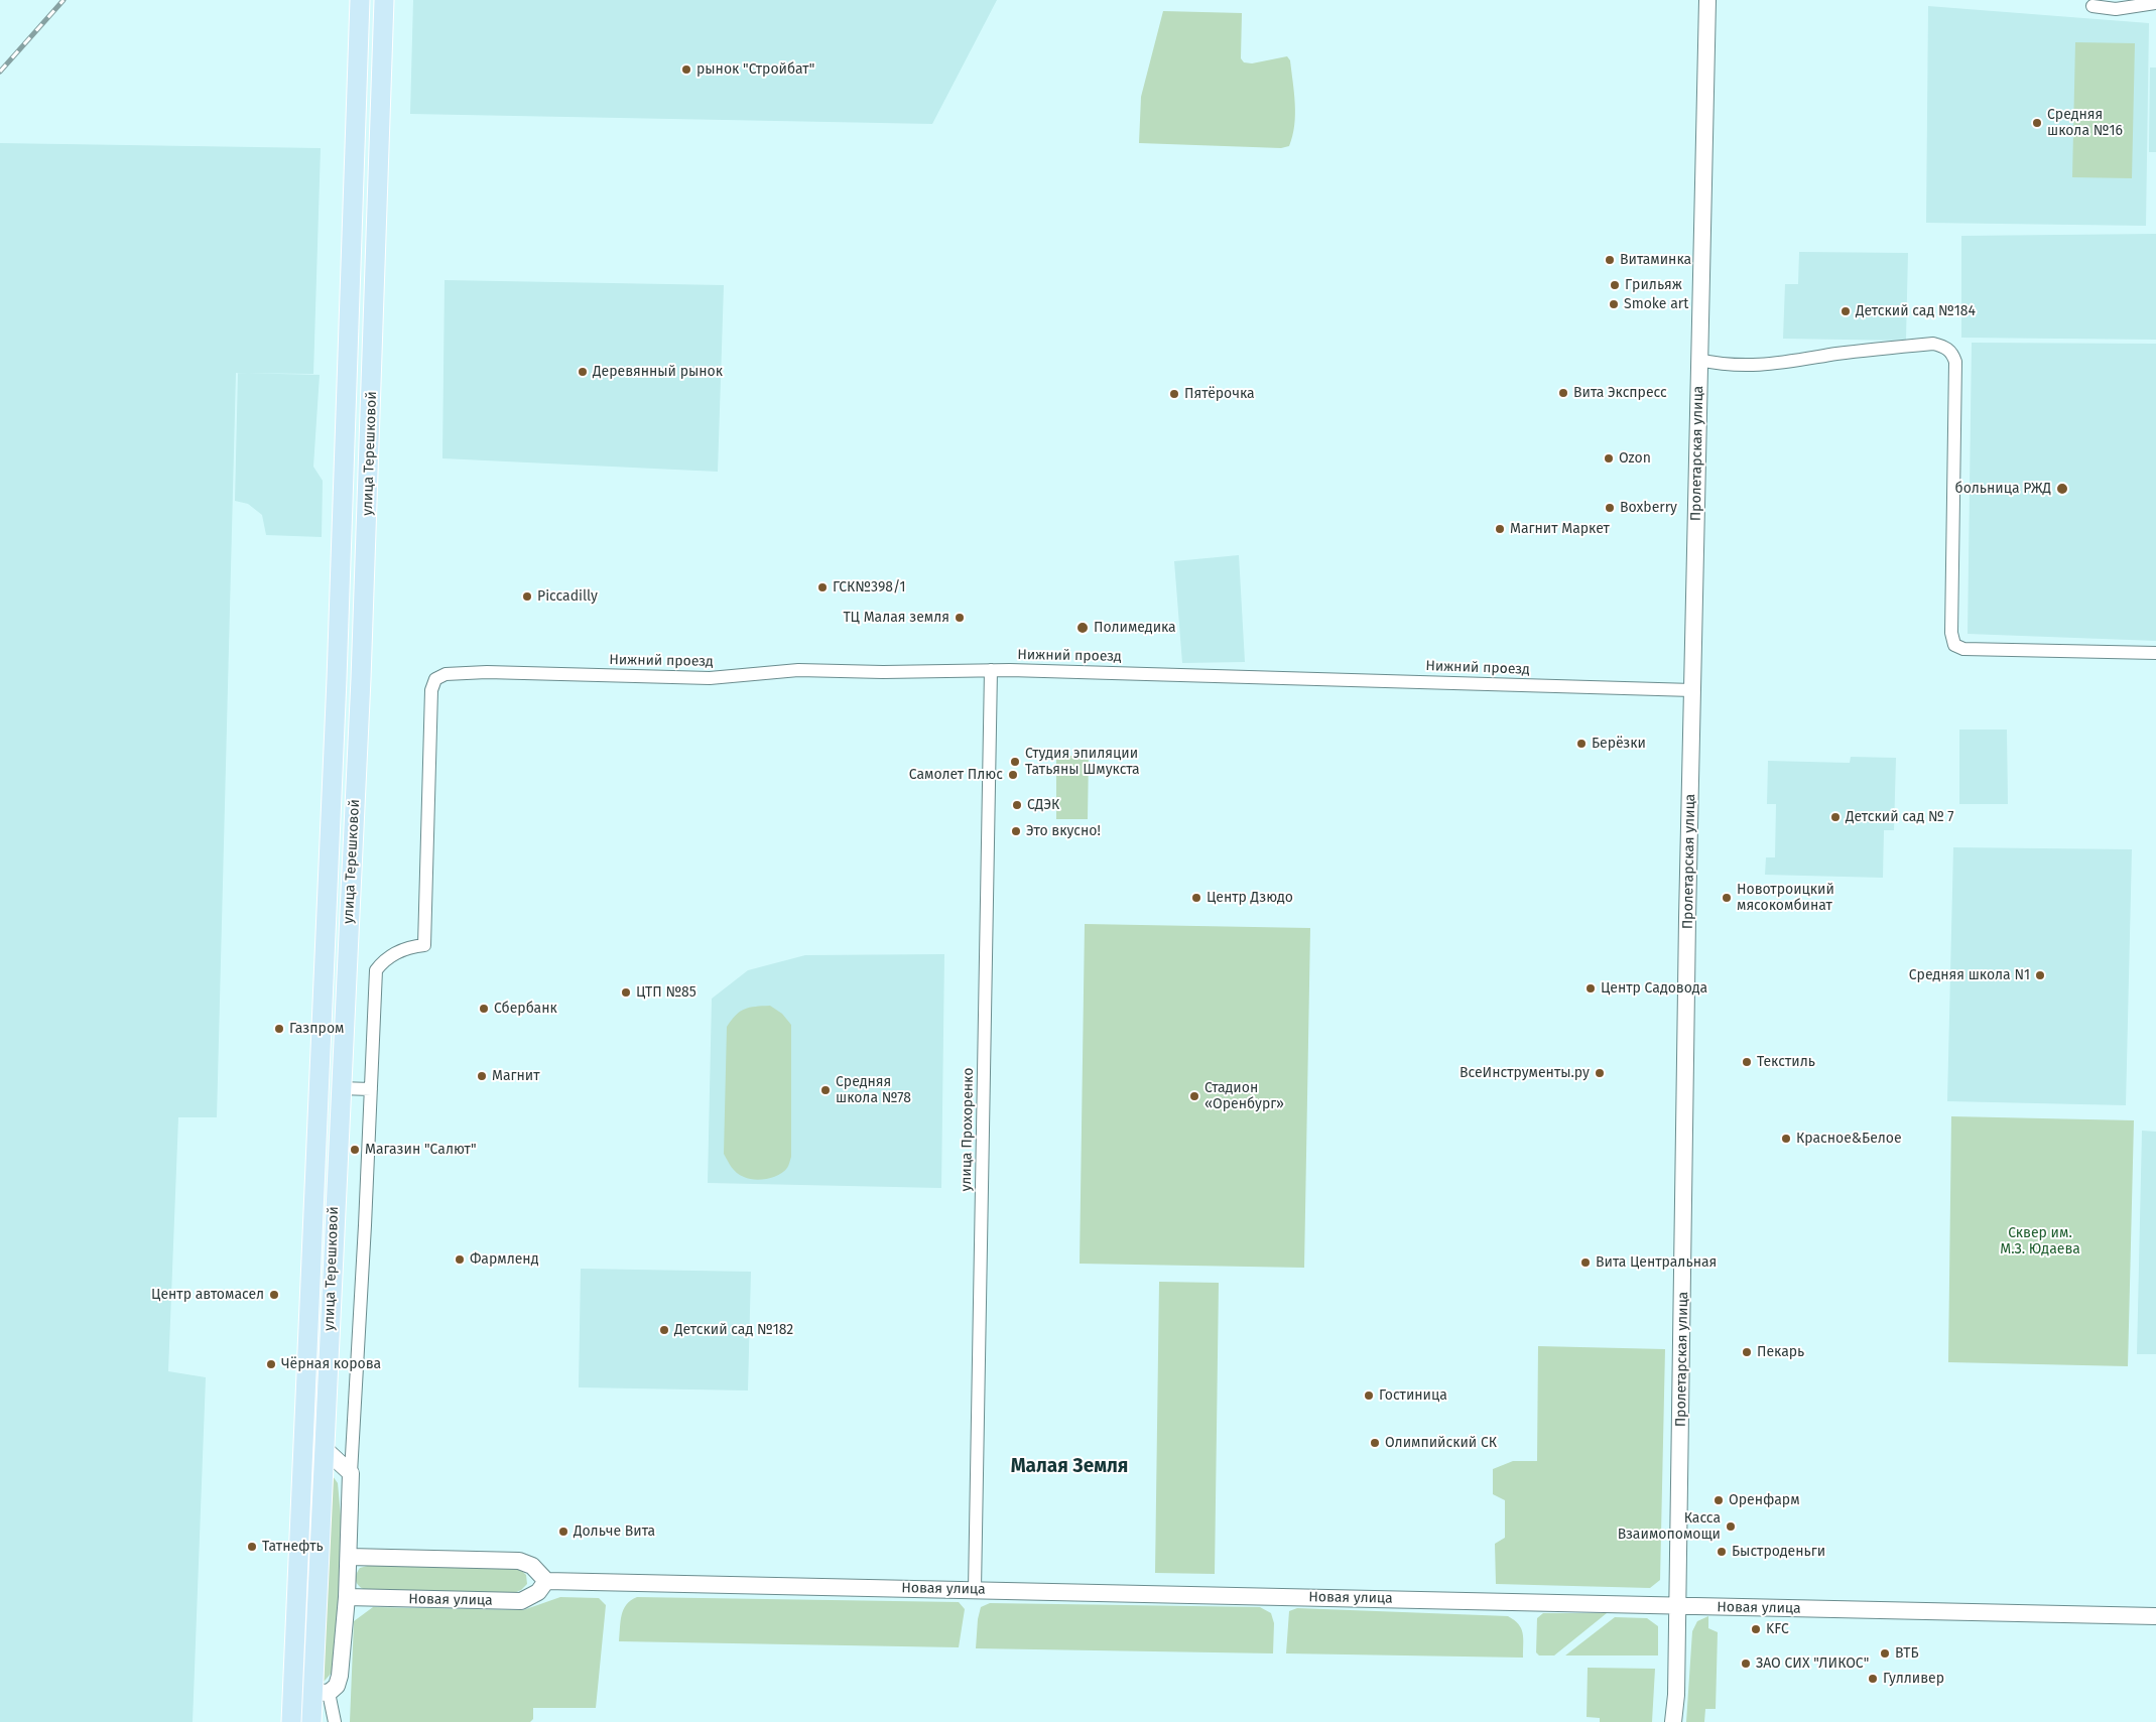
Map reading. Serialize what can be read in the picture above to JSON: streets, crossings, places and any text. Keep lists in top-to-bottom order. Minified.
{"streets":{"main road":["улица Терешковой","Пролетарская улица","Новая улица"],"street":["Нижний проезд","улица Прохоренко"]},"crossings":[["Пролетарская улица","Нижний проезд"],["Пролетарская улица","Новая улица"],["Нижний проезд","улица Прохоренко"],["улица Прохоренко","Новая улица"]],"districts":["Малая Земля"],"parks":["Сквер им. М.З. Юдаева"],"places":["рынок \"Стройбат\"","Средняя школа №16","Витаминка","Грильяж","Smoke art","Детский сад №184","Деревянный рынок","Вита Экспресс","Пятёрочка","Ozon","больница РЖД","Boxberry","Магнит Маркет","ГСК№398/1","Piccadilly","ТЦ Малая земля","Полимедика","Берёзки","Студия эпиляции Татьяны Шмукста","Самолет Плюс","СДЭК","Детский сад № 7","Это вкусно!","Центр Дзюдо","Новотроицкий мясокомбинат","Средняя школа N1","Центр Садовода","ЦТП №85","Сбербанк","Газпром","Текстиль","ВсеИнструменты.ру","Магнит","Средняя школа №78","Стадион «Оренбург»","Красное&Белое","Магазин \"Салют\"","Фармленд","Вита Центральная","Центр автомасел","Детский сад №182","Пекарь","Чёрная корова","Гостиница","Олимпийский СК","Оренфарм","Касса Взаимопомощи","Дольче Вита","Татнефть","Быстроденьги","KFC","ВТБ","ЗАО СИХ \"ЛИКОС\"","Гулливер"]}
